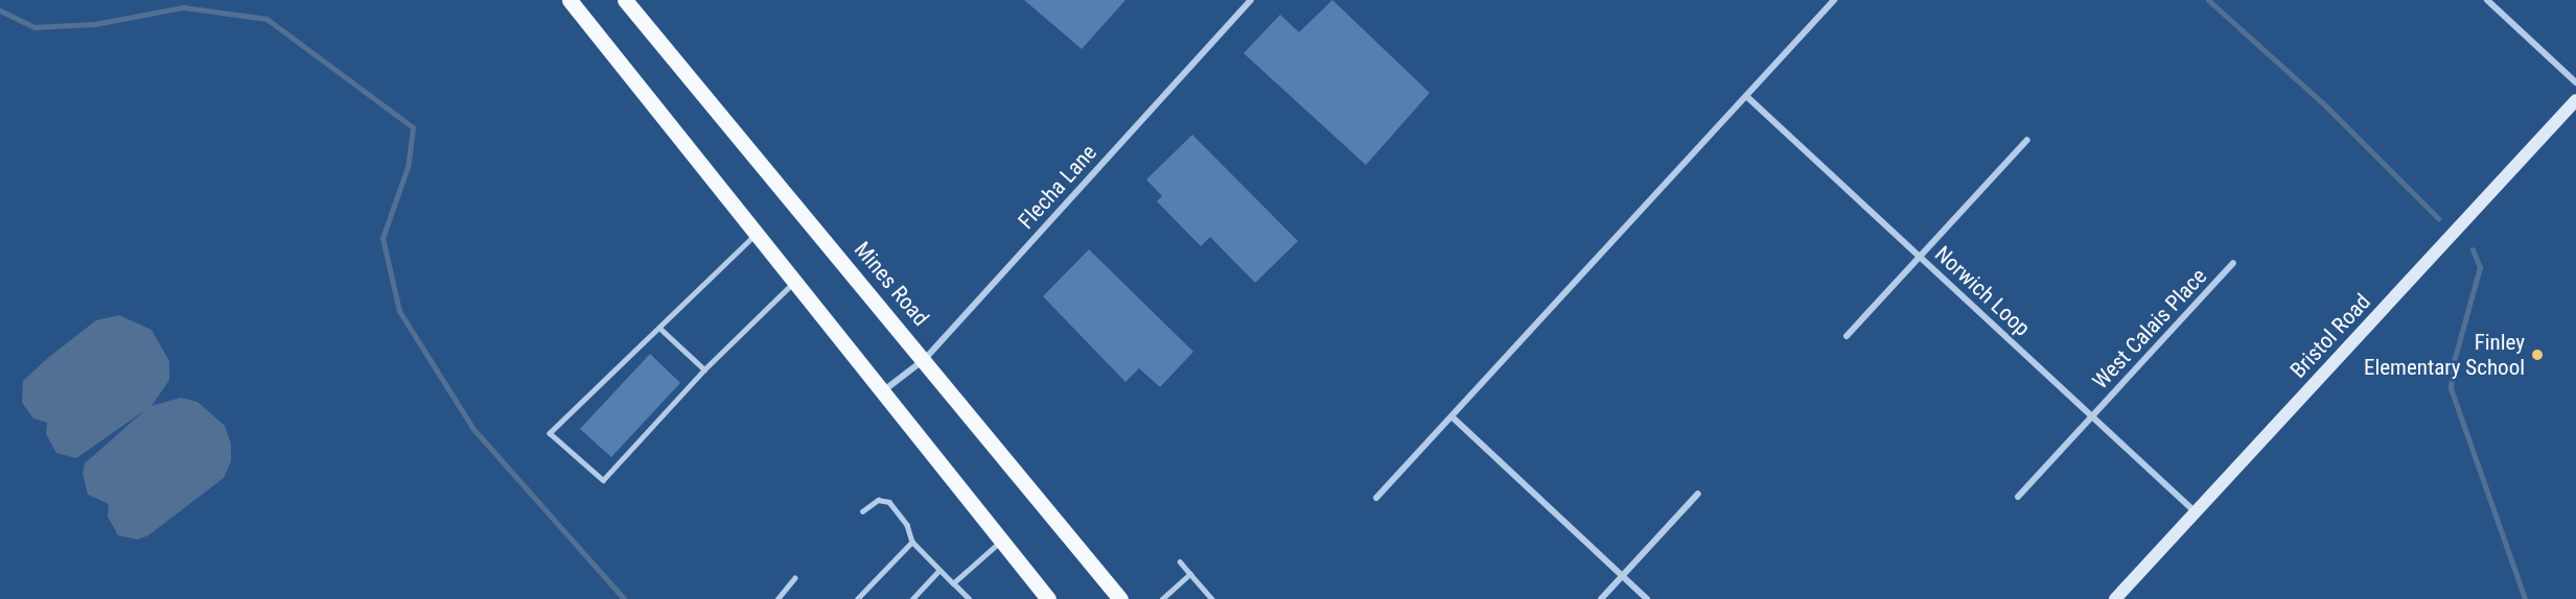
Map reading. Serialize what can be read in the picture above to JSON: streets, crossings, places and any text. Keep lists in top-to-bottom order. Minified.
{"streets":{"main road":["Mines Road"],"street":["Flecha Lane","Norwich Loop","West Calais Place","Bristol Road"]},"crossings":[["Flecha Lane","Mines Road"],["Norwich Loop","West Calais Place"],["Norwich Loop","Bristol Road"]],"places":["Finley Elementary School"]}
